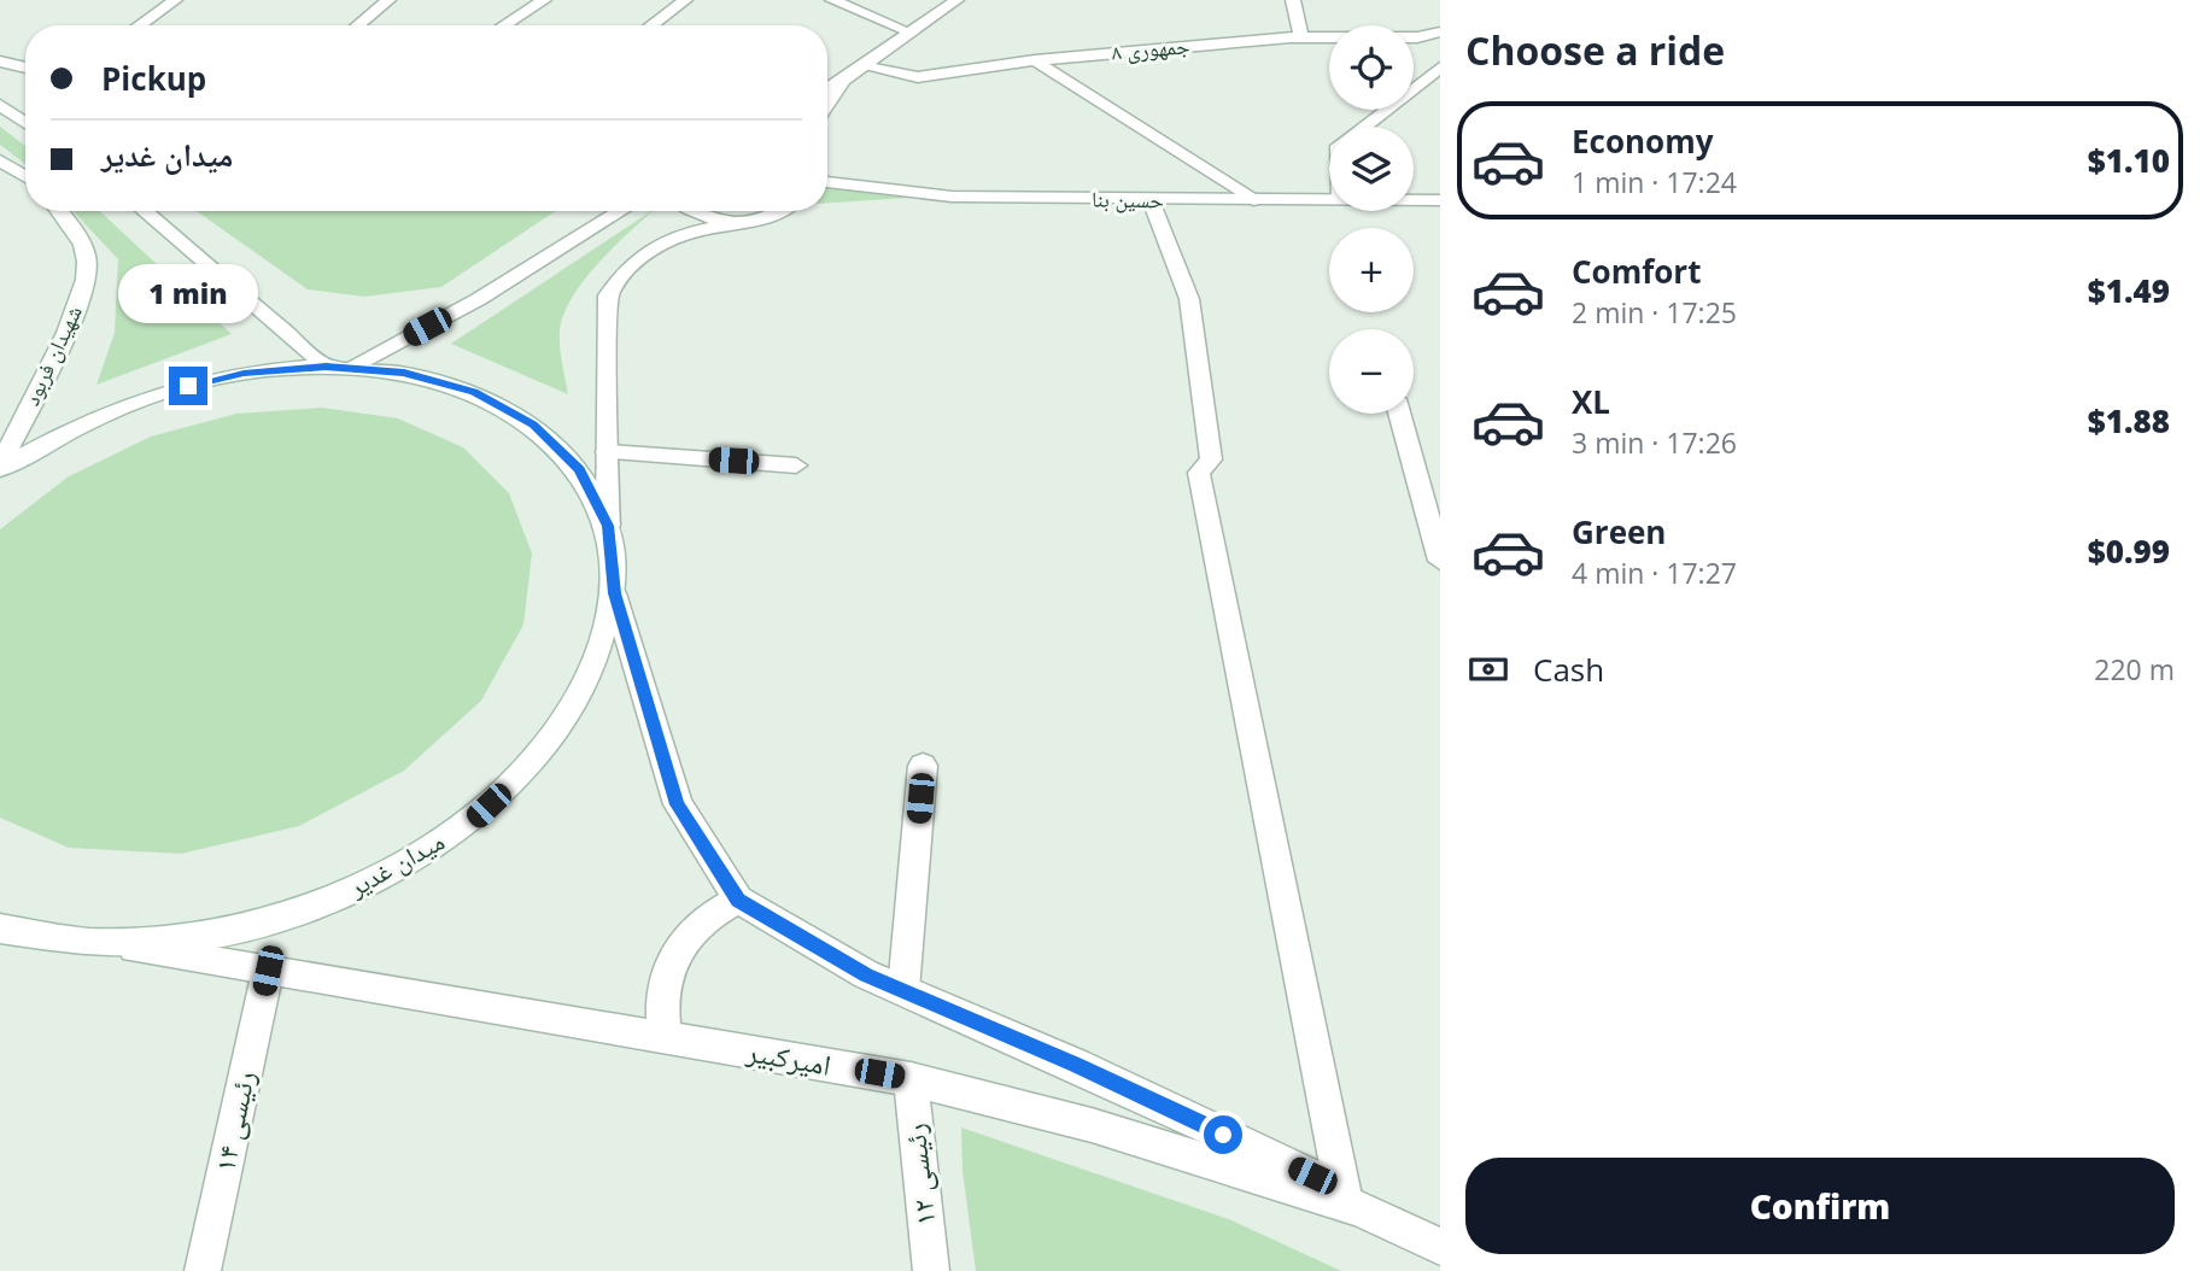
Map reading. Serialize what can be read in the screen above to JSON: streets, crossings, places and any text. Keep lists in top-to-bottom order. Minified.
{"streets":{"street":["جمهوری ۸","حسین بنا","شهيدان فربود","میدان غدیر","امیرکبیر","رئیسی ۱۴","رئیسی ۱۲"]},"crossings":[["شهيدان فربود","میدان غدیر"],["میدان غدیر","امیرکبیر"],["امیرکبیر","رئیسی ۱۴"],["امیرکبیر","رئیسی ۱۲"]],"page":{"heading":"Choose a ride","map_buttons":["+","−"],"banner":["Pickup","میدان غدیر"],"list":[{"name":"Economy","note":"1 min · 17:24","value":"$1.10"},{"name":"Comfort","note":"2 min · 17:25","value":"$1.49"},{"name":"XL","note":"3 min · 17:26","value":"$1.88"},{"name":"Green","note":"4 min · 17:27","value":"$0.99"}],"bubble":"1 min","pay":["Cash","220 m"],"buttons":"Confirm"}}
